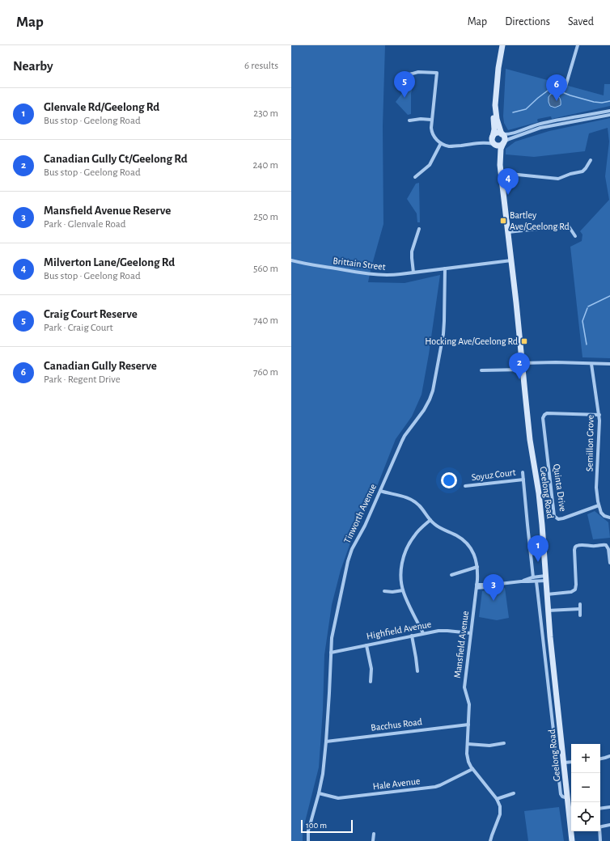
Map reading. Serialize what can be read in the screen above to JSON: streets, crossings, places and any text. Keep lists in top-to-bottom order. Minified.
{"streets":{"main road":["Geelong Road"],"street":["Brittain Street","Semillon Grove","Soyuz Court","Quinta Drive","Tinworth Avenue","Highfield Avenue","Mansfield Avenue","Bacchus Road","Hale Avenue"]},"crossings":[["Brittain Street","Tinworth Avenue"],["Semillon Grove","Quinta Drive"],["Tinworth Avenue","Highfield Avenue"],["Tinworth Avenue","Mansfield Avenue"],["Tinworth Avenue","Bacchus Road"],["Tinworth Avenue","Hale Avenue"],["Highfield Avenue","Mansfield Avenue"],["Mansfield Avenue","Bacchus Road"],["Mansfield Avenue","Hale Avenue"]],"places":{"transit":["Bartley Ave/Geelong Rd","Hocking Ave/Geelong Rd"]},"scale_bar":"100 m","page":{"header":"Map","nav":["Map","Directions","Saved"],"heading":["Nearby","6 results"],"pins":["5","6","4","2","1","3"],"list":[{"mark":"1","name":"Glenvale Rd/Geelong Rd","note":"Bus stop · Geelong Road","value":"230 m"},{"mark":"2","name":"Canadian Gully Ct/Geelong Rd","note":"Bus stop · Geelong Road","value":"240 m"},{"mark":"3","name":"Mansfield Avenue Reserve","note":"Park · Glenvale Road","value":"250 m"},{"mark":"4","name":"Milverton Lane/Geelong Rd","note":"Bus stop · Geelong Road","value":"560 m"},{"mark":"5","name":"Craig Court Reserve","note":"Park · Craig Court","value":"740 m"},{"mark":"6","name":"Canadian Gully Reserve","note":"Park · Regent Drive","value":"760 m"}],"map_buttons":["+","−"],"scale":"100 m"}}
